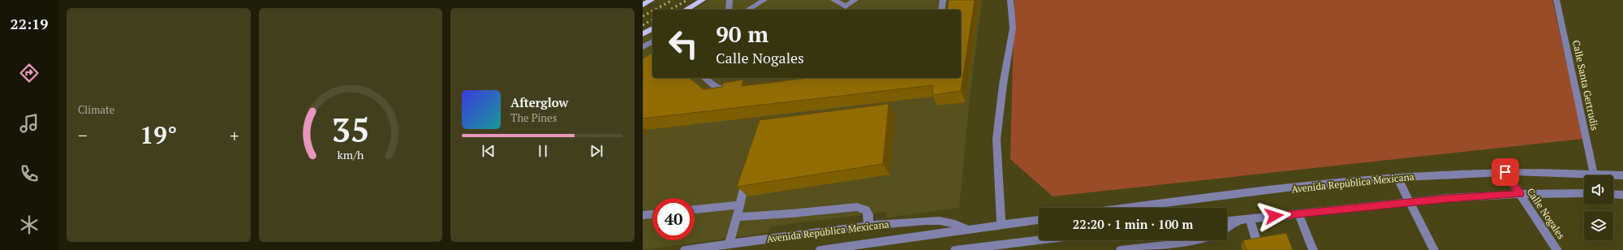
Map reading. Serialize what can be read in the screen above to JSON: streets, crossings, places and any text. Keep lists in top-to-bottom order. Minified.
{"streets":{"street":["Calle Santa Gertrudis","Avenida República Mexicana","Calle Nogales"]},"crossings":[["Calle Santa Gertrudis","Avenida República Mexicana"],["Avenida República Mexicana","Calle Nogales"]],"page":{"tabs":"22:19","tile":"Climate","turn":["90 m","Calle Nogales"],"song":["Afterglow","The Pines"],"heat":["−","19°","+"],"limit":"40","trip":"22:20 · 1 min · 100 m","gauge":["35","km/h"]}}
